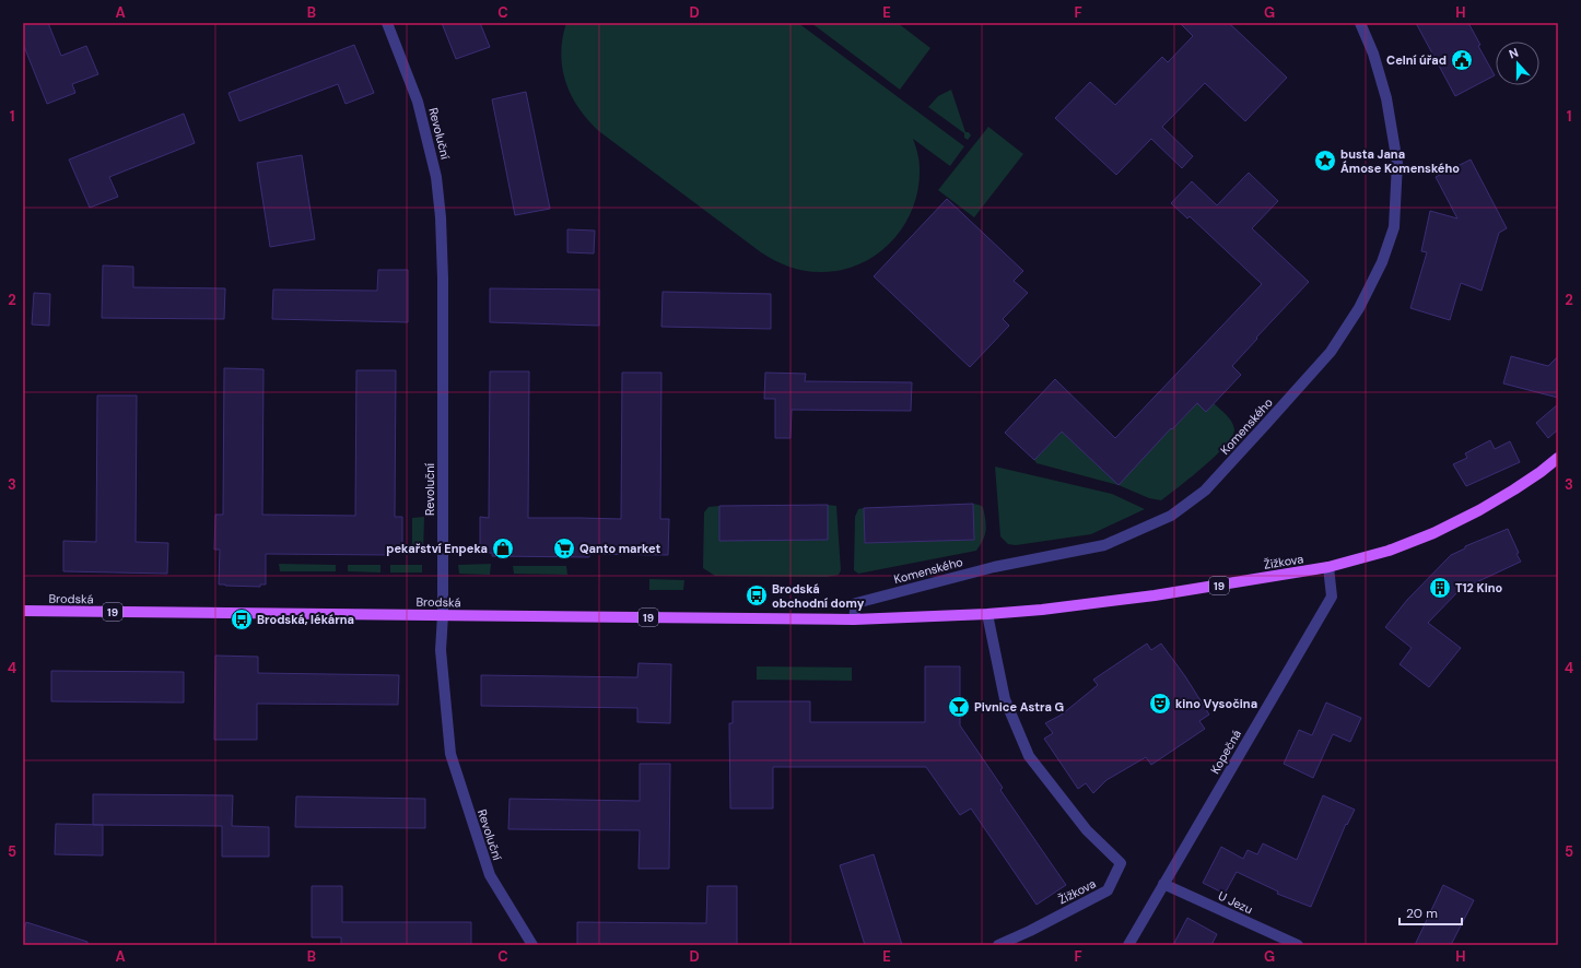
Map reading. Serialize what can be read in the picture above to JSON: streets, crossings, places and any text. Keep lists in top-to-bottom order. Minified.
{"streets":{"main road":["Žižkova","19","Brodská"],"street":["Revoluční","Komenského","Kopečná","U Jezu"]},"crossings":[["Revoluční","Brodská"],["Komenského","Žižkova"],["Komenského","Brodská"],["Žižkova","Brodská"],["Žižkova","Kopečná"],["Kopečná","U Jezu"]],"places":{"public building":["Celní úřad"],"place":["busta Jana Ámose Komenského"],"shop":["pekařství Enpeka"],"supermarket":["Qanto market"],"building":["T12 Kino"],"bus stop":["Brodská obchodní domy","Brodská, lékárna"],"theatre":["kino Vysočina"],"bar":["Pivnice Astra G"]},"scale_bar":"20 m","north":"top","grid":{"columns":["A","B","C","D","E","F","G","H"],"rows":["1","2","3","4","5"]}}
